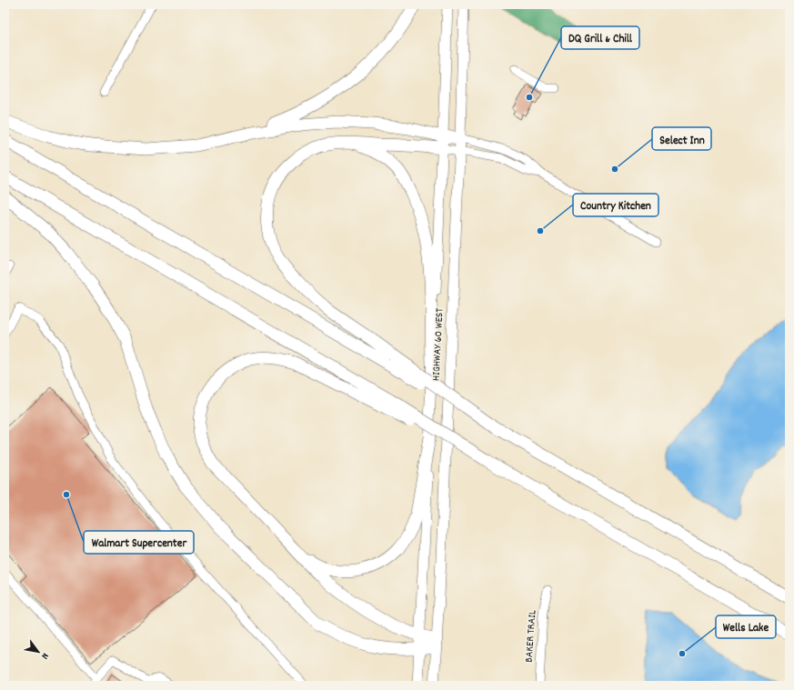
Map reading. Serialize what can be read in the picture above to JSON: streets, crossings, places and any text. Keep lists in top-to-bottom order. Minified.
{"streets":{"main road":["HIGHWAY 60 WEST"],"street":["BAKER TRAIL"]},"places":["DQ Grill & Chill","Select Inn","Country Kitchen","Walmart Supercenter","Wells Lake"],"north":"bottom right"}
